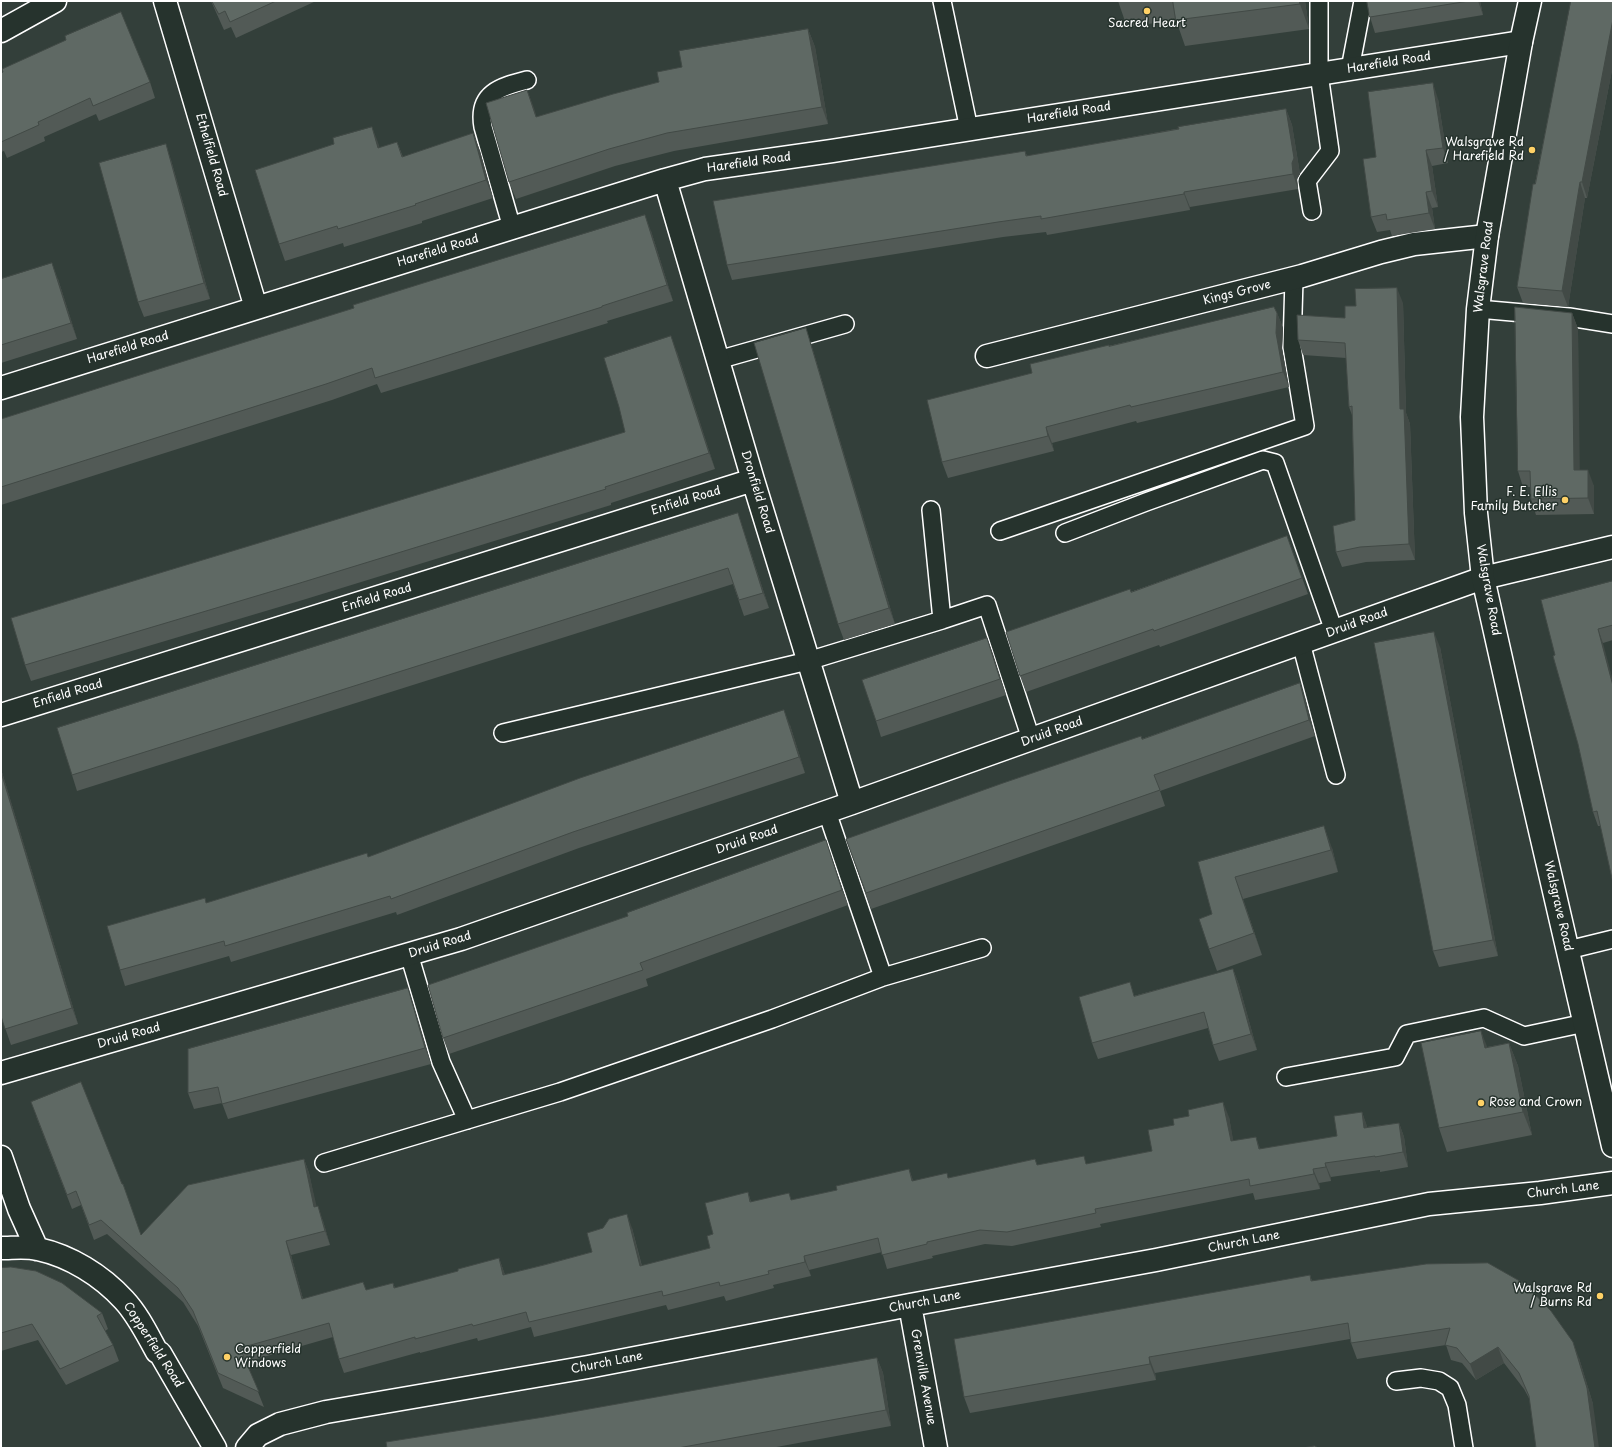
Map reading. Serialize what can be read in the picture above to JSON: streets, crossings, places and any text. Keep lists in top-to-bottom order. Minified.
{"streets":{"main road":["Harefield Road","Ethelfield Road","Walsgrave Road","Kings Grove","Dronfield Road","Enfield Road","Druid Road","Church Lane","Copperfield Road","Grenville Avenue"]},"crossings":[["Harefield Road","Ethelfield Road"],["Harefield Road","Walsgrave Road"],["Harefield Road","Dronfield Road"],["Walsgrave Road","Kings Grove"],["Walsgrave Road","Druid Road"],["Dronfield Road","Enfield Road"],["Dronfield Road","Druid Road"],["Church Lane","Grenville Avenue"]],"places":["Sacred Heart","Walsgrave Rd / Harefield Rd","F. E. Ellis Family Butcher","Rose and Crown","Walsgrave Rd / Burns Rd","Copperfield Windows"]}
